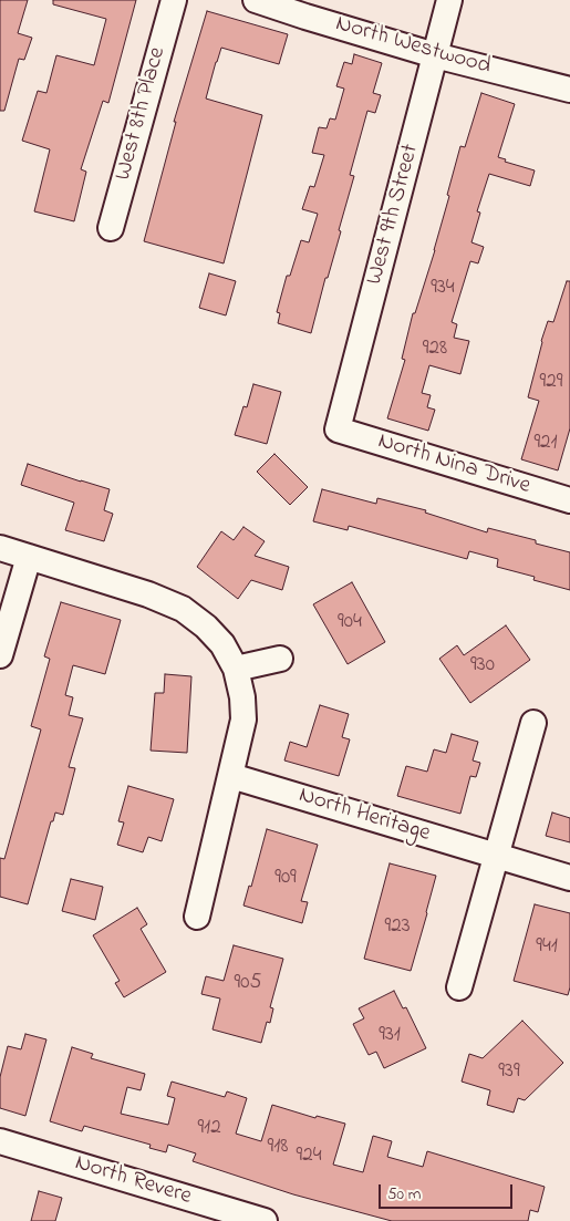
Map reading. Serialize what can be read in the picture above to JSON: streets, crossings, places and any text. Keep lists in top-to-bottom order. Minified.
{"streets":{"street":["North Westwood","West 8th Place","West 9th Street","North Nina Drive","North Heritage","North Revere"]},"crossings":[["North Westwood","West 9th Street"],["West 9th Street","North Nina Drive"]],"house_numbers":["934","928","929","921","904","930","909","923","941","905","931","939","912","918","924"],"scale_bar":"50 m"}
